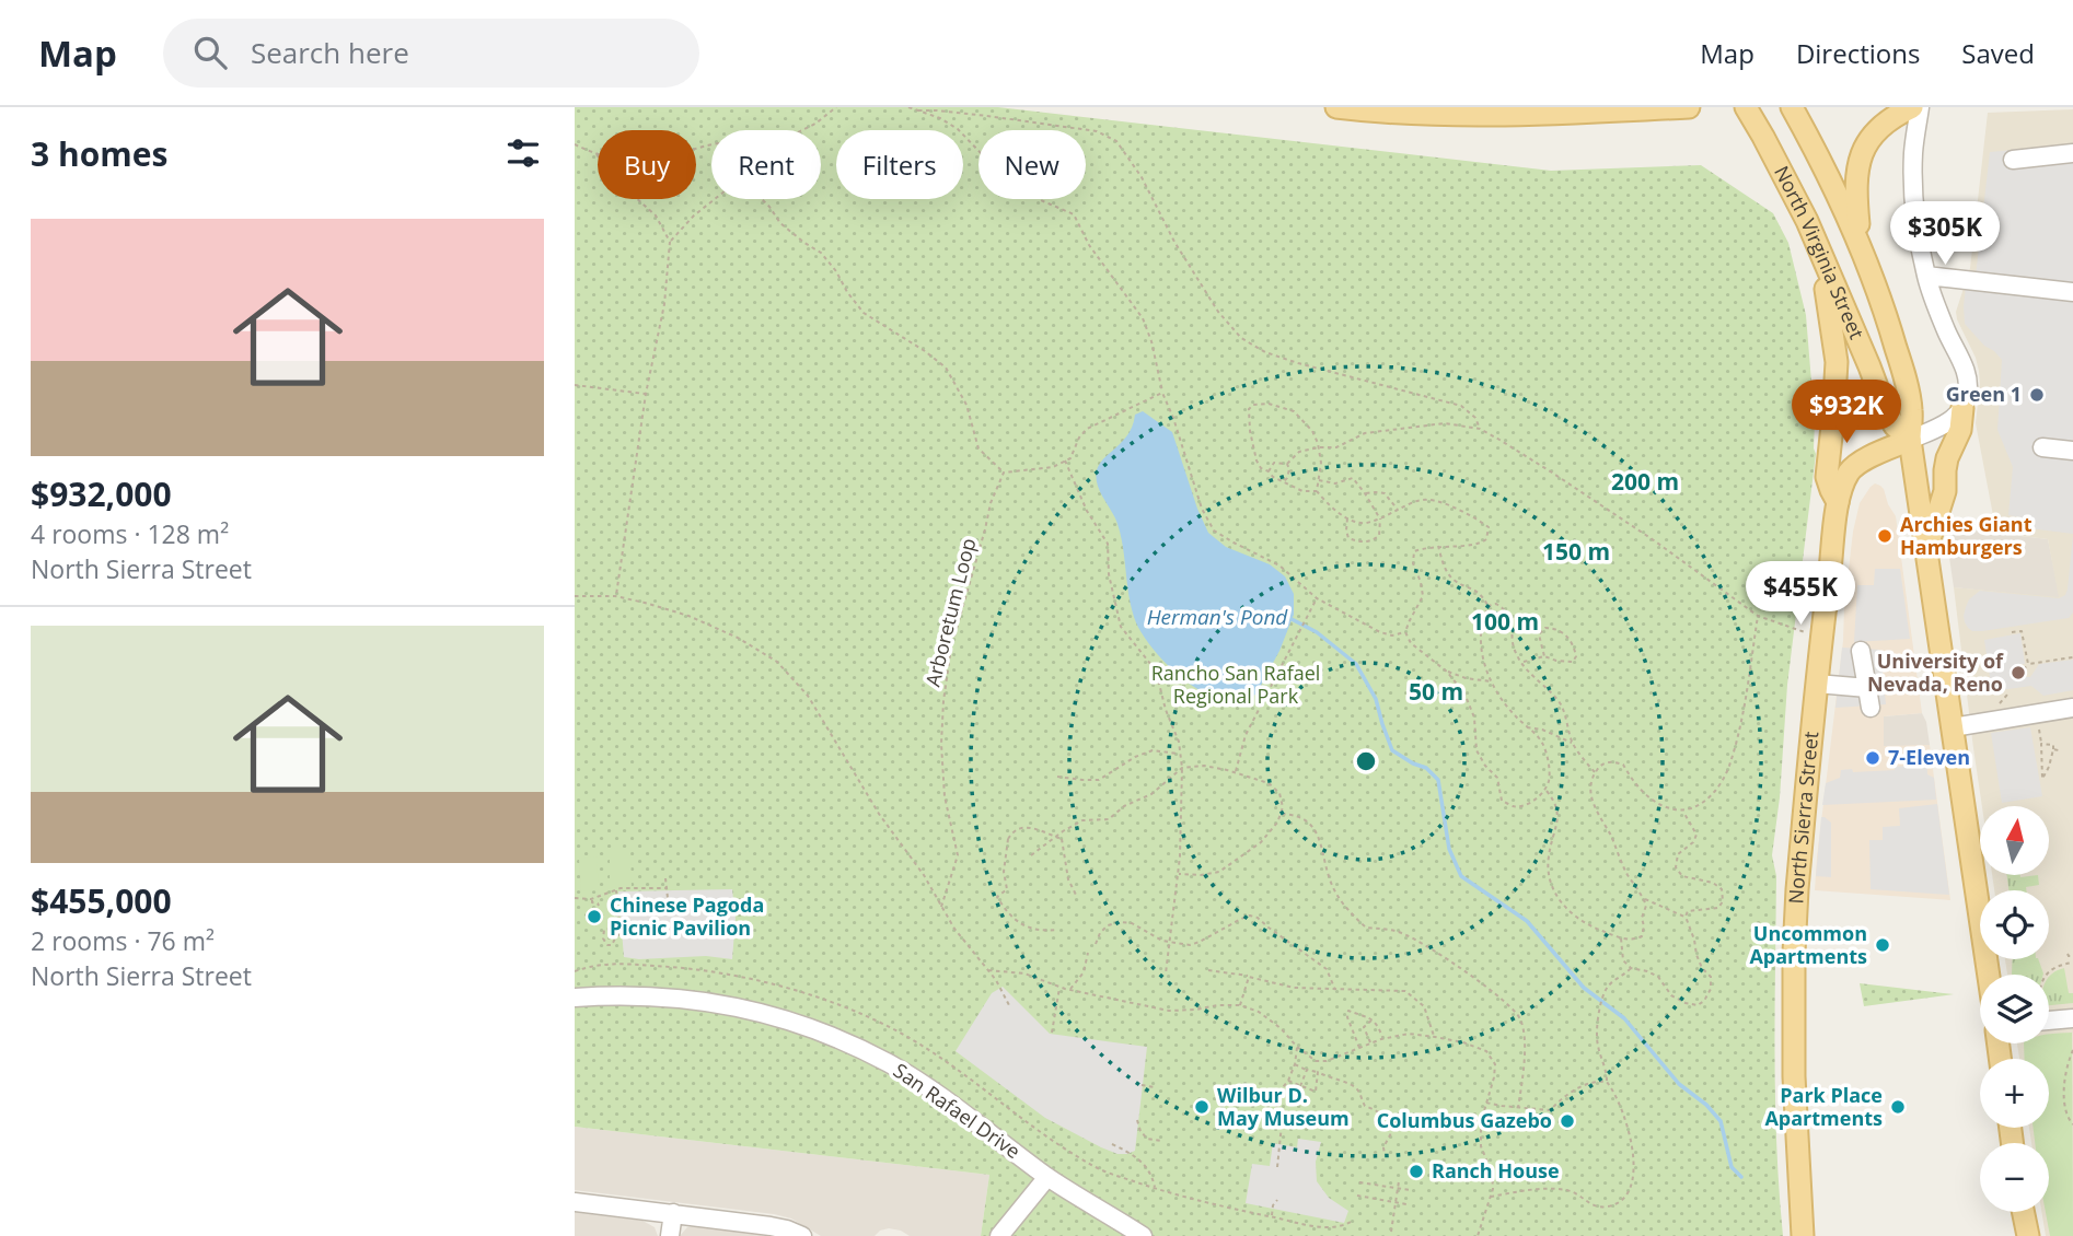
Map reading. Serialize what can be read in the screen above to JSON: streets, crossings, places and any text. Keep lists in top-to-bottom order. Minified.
{"streets":{"main road":["North Virginia Street","North Sierra Street"],"street":["San Rafael Drive"],"path":["Arboretum Loop"]},"crossings":[["North Virginia Street","North Sierra Street"]],"water":["Herman's Pond"],"parks":["Rancho San Rafael Regional Park"],"places":["Green 1","Archies Giant Hamburgers","University of Nevada, Reno","7-Eleven","Chinese Pagoda Picnic Pavilion","Uncommon Apartments","Wilbur D. May Museum","Park Place Apartments","Columbus Gazebo","Ranch House"],"north":"top","page":{"header":"Map","search":"Search here","nav":["Map","Directions","Saved"],"heading":"3 homes","chip":["Buy","Rent","Filters","New"],"list":[{"name":"$932,000","note":"4 rooms · 128 m² · North Sierra Street"},{"name":"$455,000","note":"2 rooms · 76 m² · North Sierra Street"}],"price":["$305K","$932K","$455K"],"map_buttons":["+","−"]},"rings":["200 m","150 m","100 m","50 m"]}
